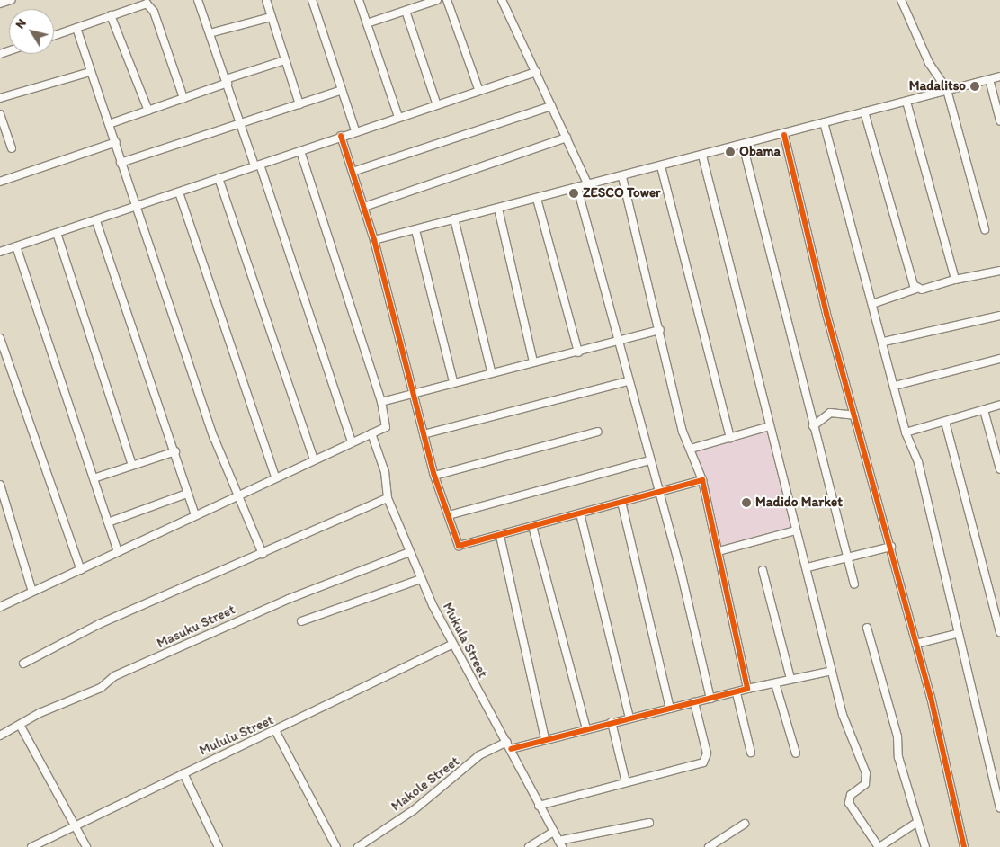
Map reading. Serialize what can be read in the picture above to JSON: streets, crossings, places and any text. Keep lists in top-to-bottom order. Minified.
{"streets":{"street":["Masuku Street","Mukula Street","Mululu Street","Makole Street"]},"crossings":[["Masuku Street","Mukula Street"],["Mukula Street","Mululu Street"],["Mukula Street","Makole Street"]],"places":["Madalitso","Obama","ZESCO Tower","Madido Market"],"north":"top left"}
